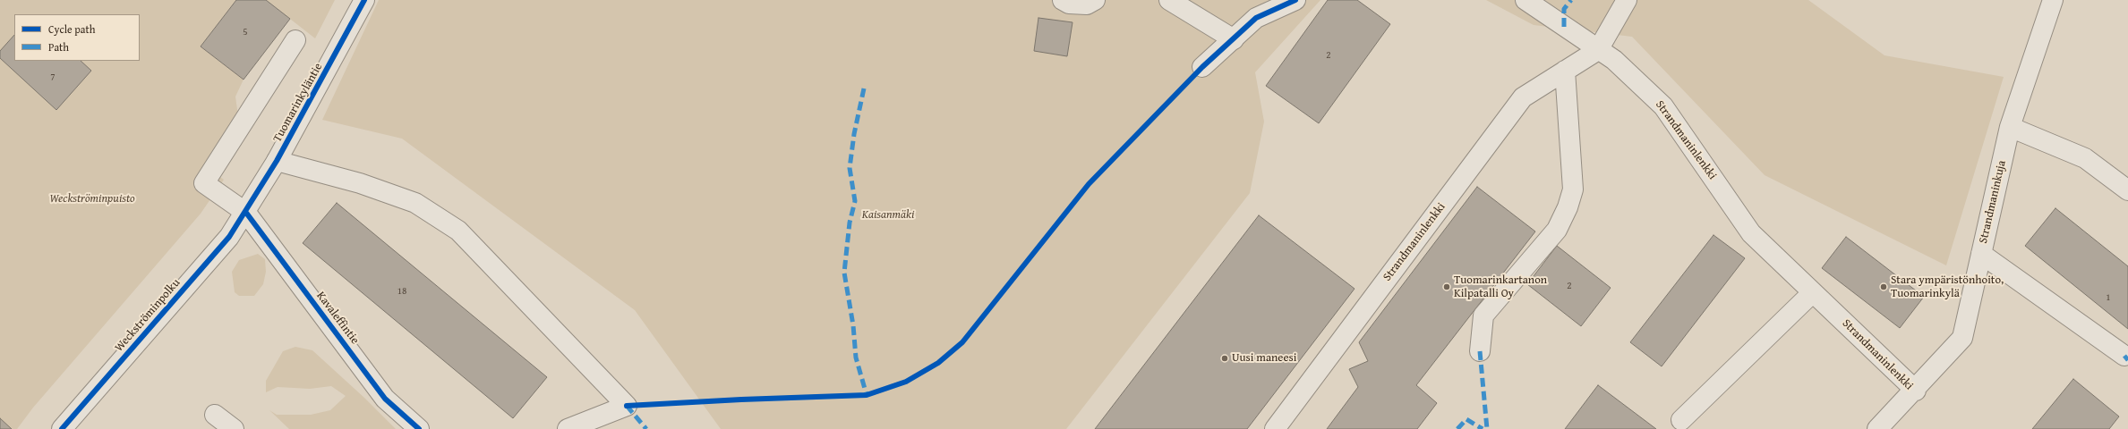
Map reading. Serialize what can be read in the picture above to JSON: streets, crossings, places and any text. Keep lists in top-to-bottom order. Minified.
{"streets":{"street":["Tuomarinkyläntie","Strandmaninlenkki","Strandmaninkuja","Weckströminpolku","Kavaleffintie"]},"crossings":[["Tuomarinkyläntie","Weckströminpolku"],["Tuomarinkyläntie","Kavaleffintie"],["Strandmaninlenkki","Strandmaninkuja"],["Weckströminpolku","Kavaleffintie"]],"parks":["Weckströminpuisto","Kaisanmäki"],"places":["Tuomarinkartanon Kilpatalli Oy","Stara ympäristönhoito, Tuomarinkylä","Uusi maneesi"],"house_numbers":["5","2","7","2","18","1"],"legend":["Cycle path","Path"]}
